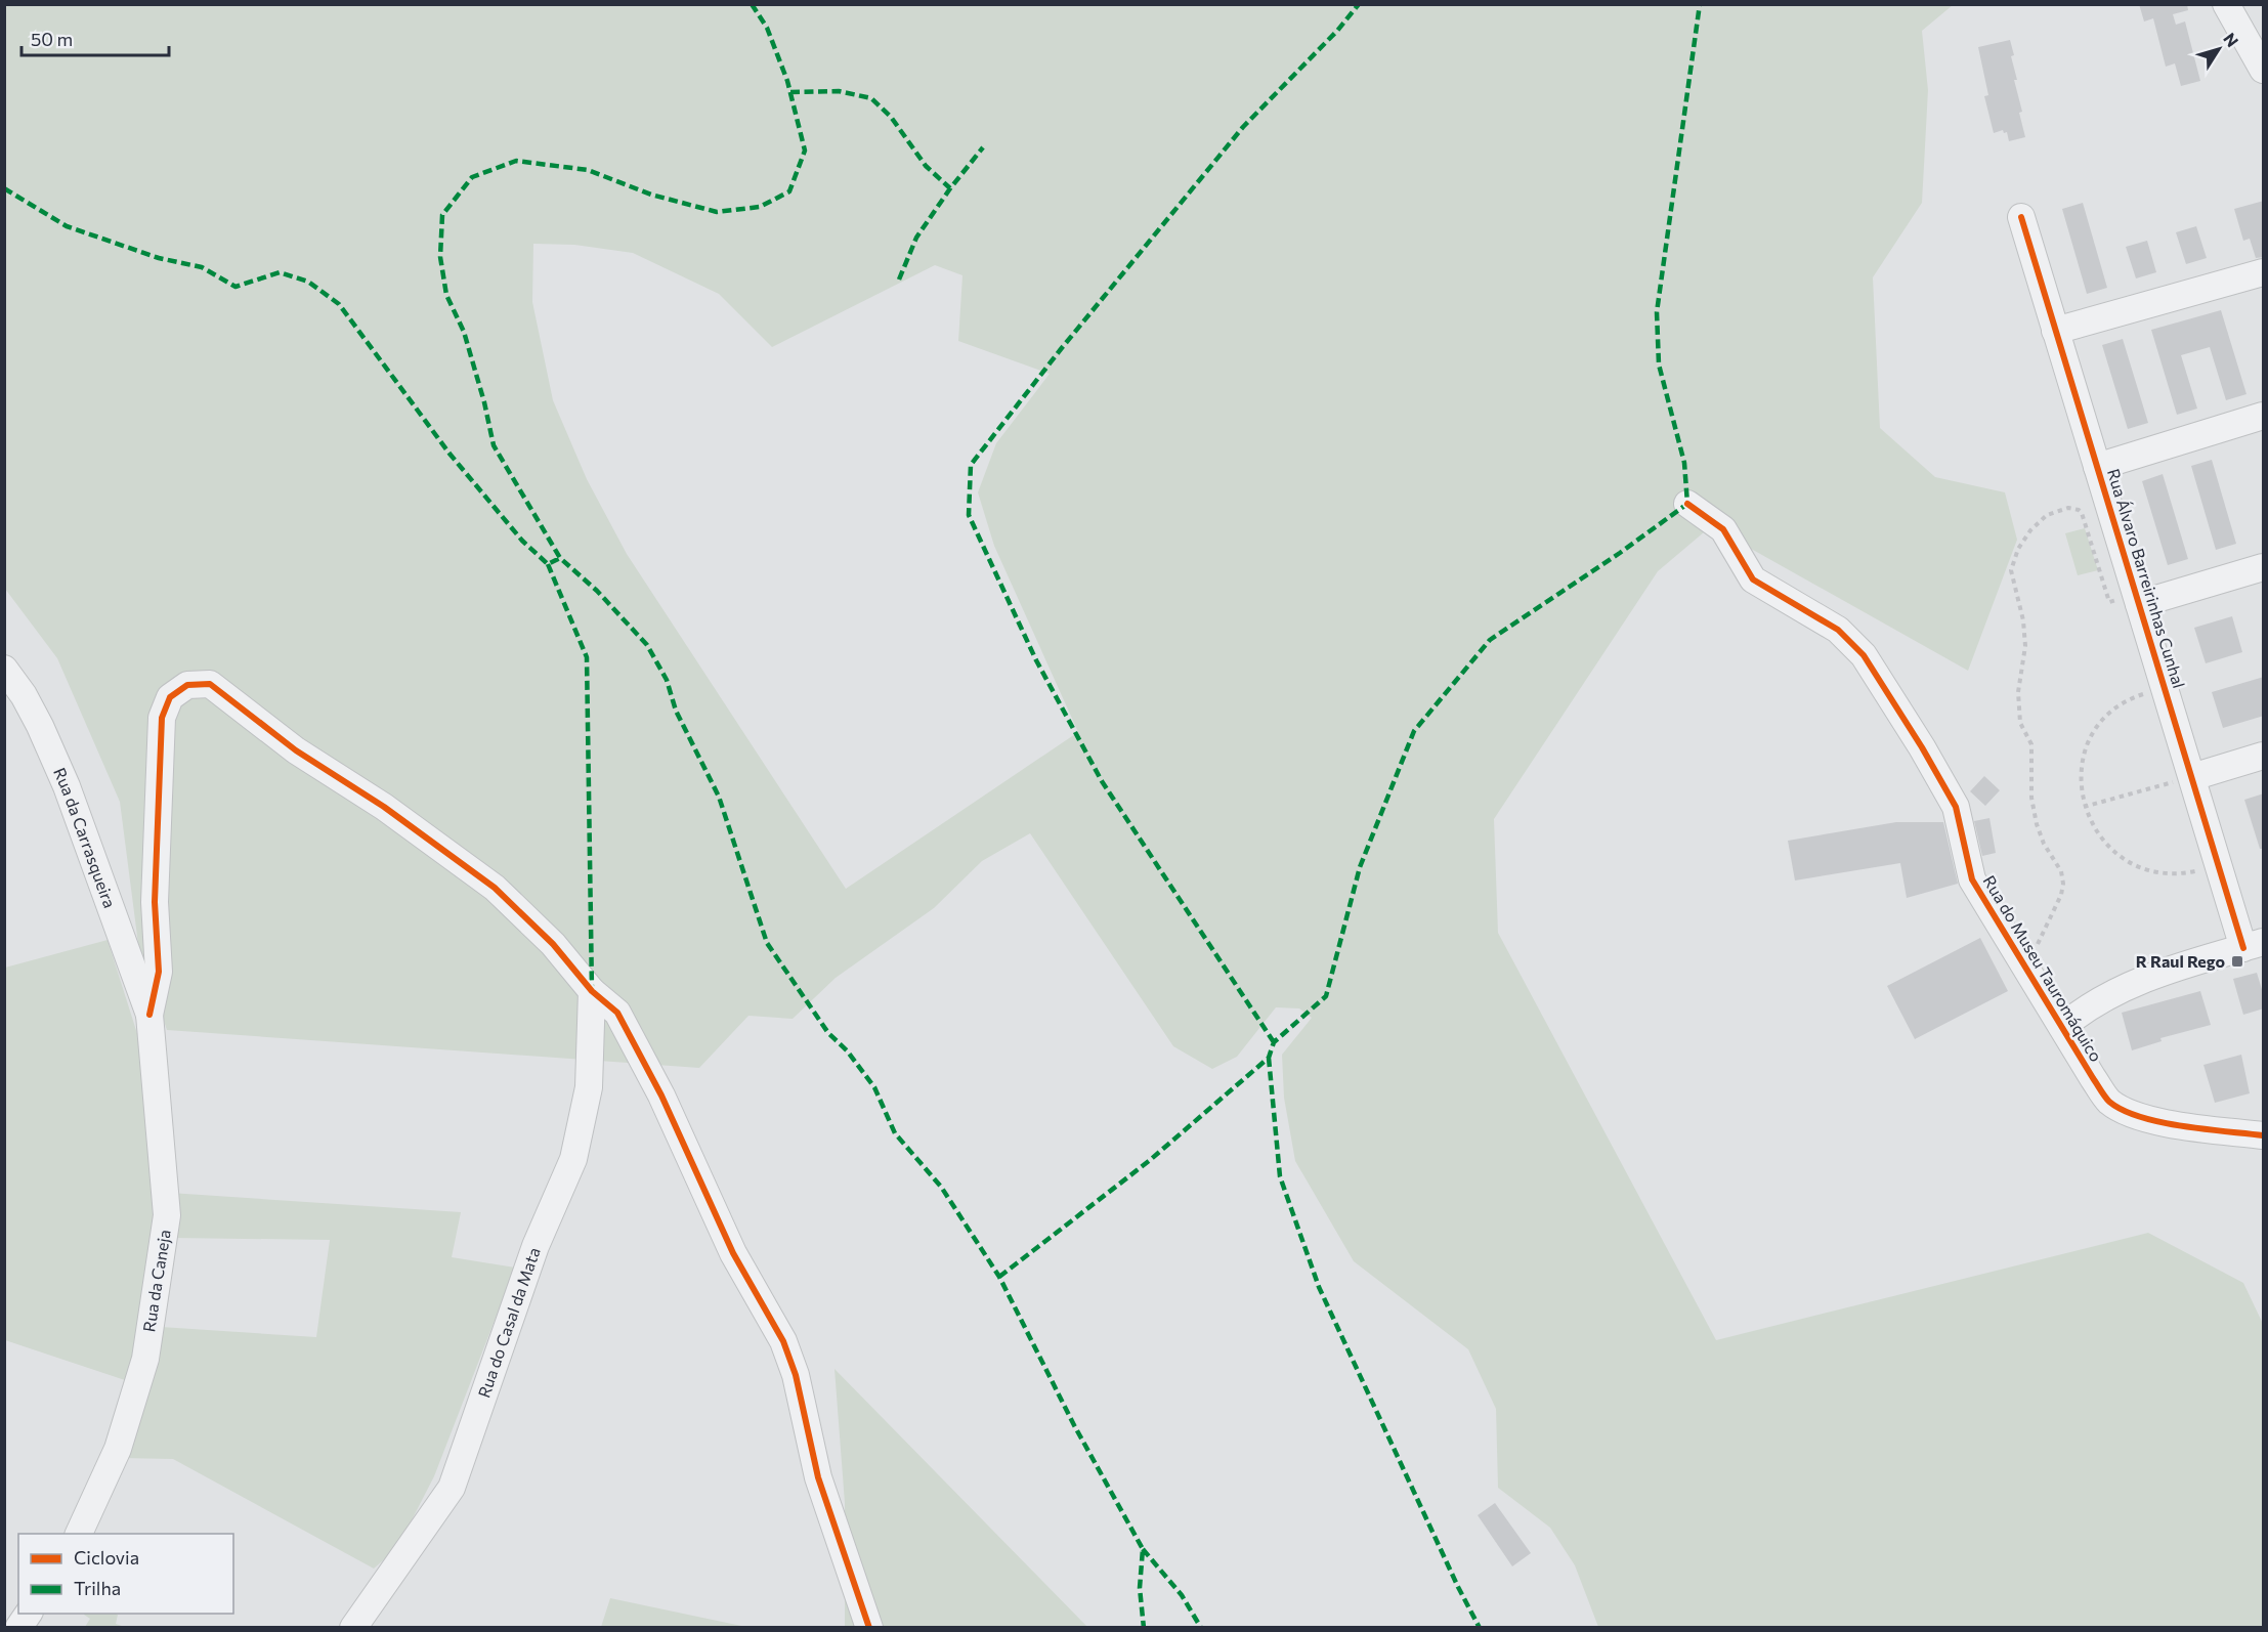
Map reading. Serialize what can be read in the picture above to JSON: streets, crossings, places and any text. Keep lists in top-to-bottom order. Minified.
{"streets":{"street":["Rua Álvaro Barreirinhas Cunhal","Rua da Carrasqueira","Rua do Museu Tauromáquico","Rua da Caneja","Rua do Casal da Mata"]},"crossings":[["Rua da Carrasqueira","Rua da Caneja"]],"places":{"transit":["R Raul Rego"]},"legend":["Ciclovia","Trilha"],"scale_bar":"50 m","north":"top right"}
